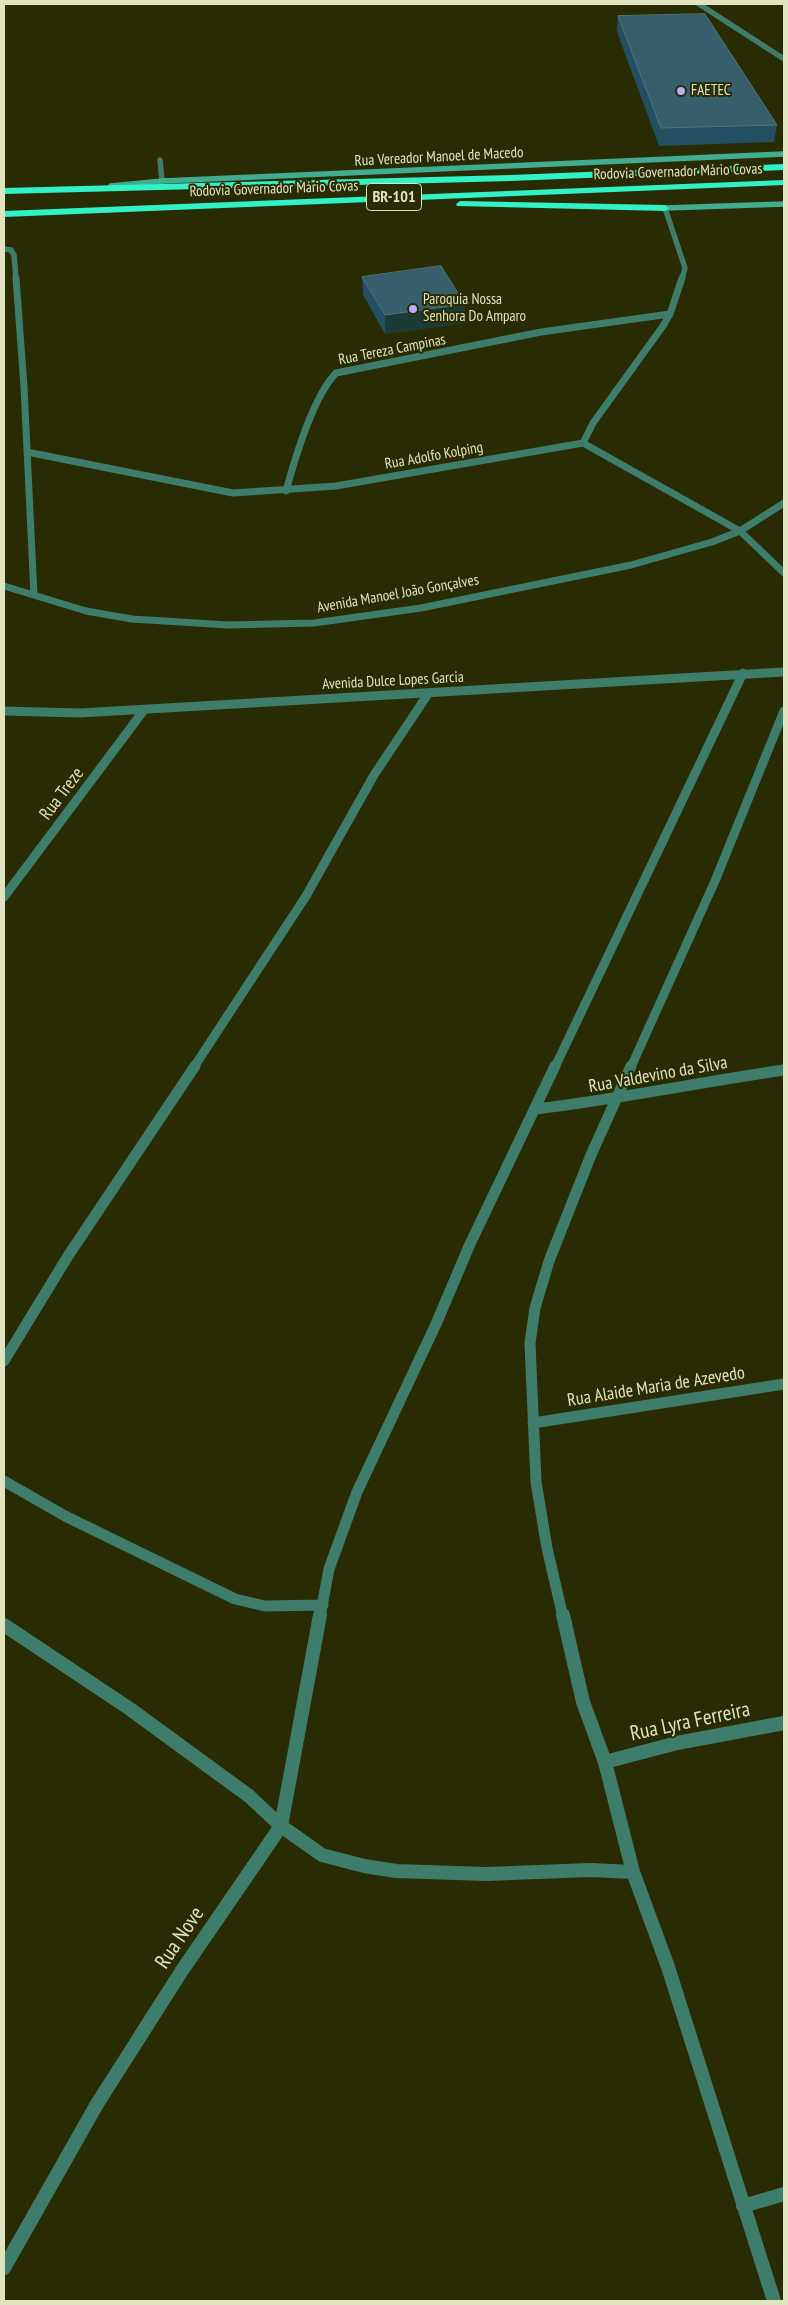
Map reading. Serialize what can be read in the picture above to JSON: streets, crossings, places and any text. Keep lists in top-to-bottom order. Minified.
{"streets":{"highway":["Rodovia Governador Mário Covas","BR-101"],"street":["Rua Vereador Manoel de Macedo","Rua Tereza Campinas","Rua Adolfo Kolping","Avenida Manoel João Gonçalves","Avenida Dulce Lopes Garcia","Rua Treze","Rua Valdevino da Silva","Rua Alaide Maria de Azevedo","Rua Lyra Ferreira","Rua Nove"]},"crossings":[["Rua Vereador Manoel de Macedo","Rodovia Governador Mário Covas"],["Rua Tereza Campinas","Rua Adolfo Kolping"],["Avenida Dulce Lopes Garcia","Rua Treze"],["Avenida Dulce Lopes Garcia","Rua Nove"],["Rua Valdevino da Silva","Rua Nove"]],"places":["FAETEC","Paroquia Nossa Senhora Do Amparo"]}
